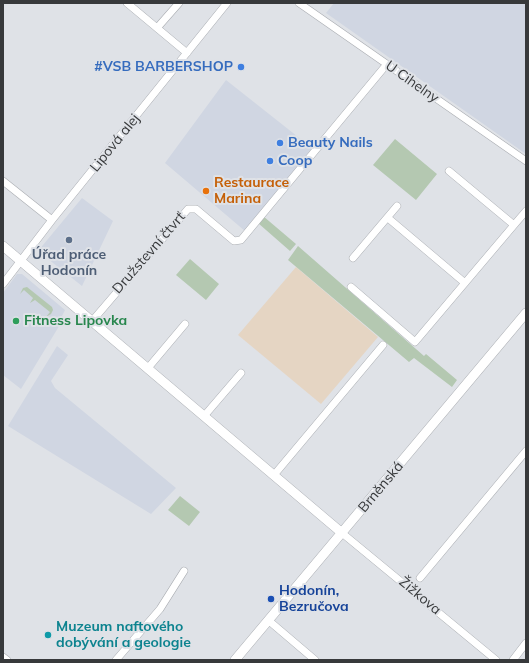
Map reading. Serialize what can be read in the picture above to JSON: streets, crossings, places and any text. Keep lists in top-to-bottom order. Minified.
{"streets":{"main road":["Brněnská"],"street":["U Cihelny","Lipová alej","Družstevní čtvrť","Žižkova"]},"crossings":[["U Cihelny","Družstevní čtvrť"],["Brněnská","Žižkova"]],"places":["#VSB BARBERSHOP","Beauty Nails","Coop","Restaurace Marina","Úřad práce Hodonín","Fitness Lipovka","Hodonín, Bezručova","Muzeum naftového dobývání a geologie"]}
